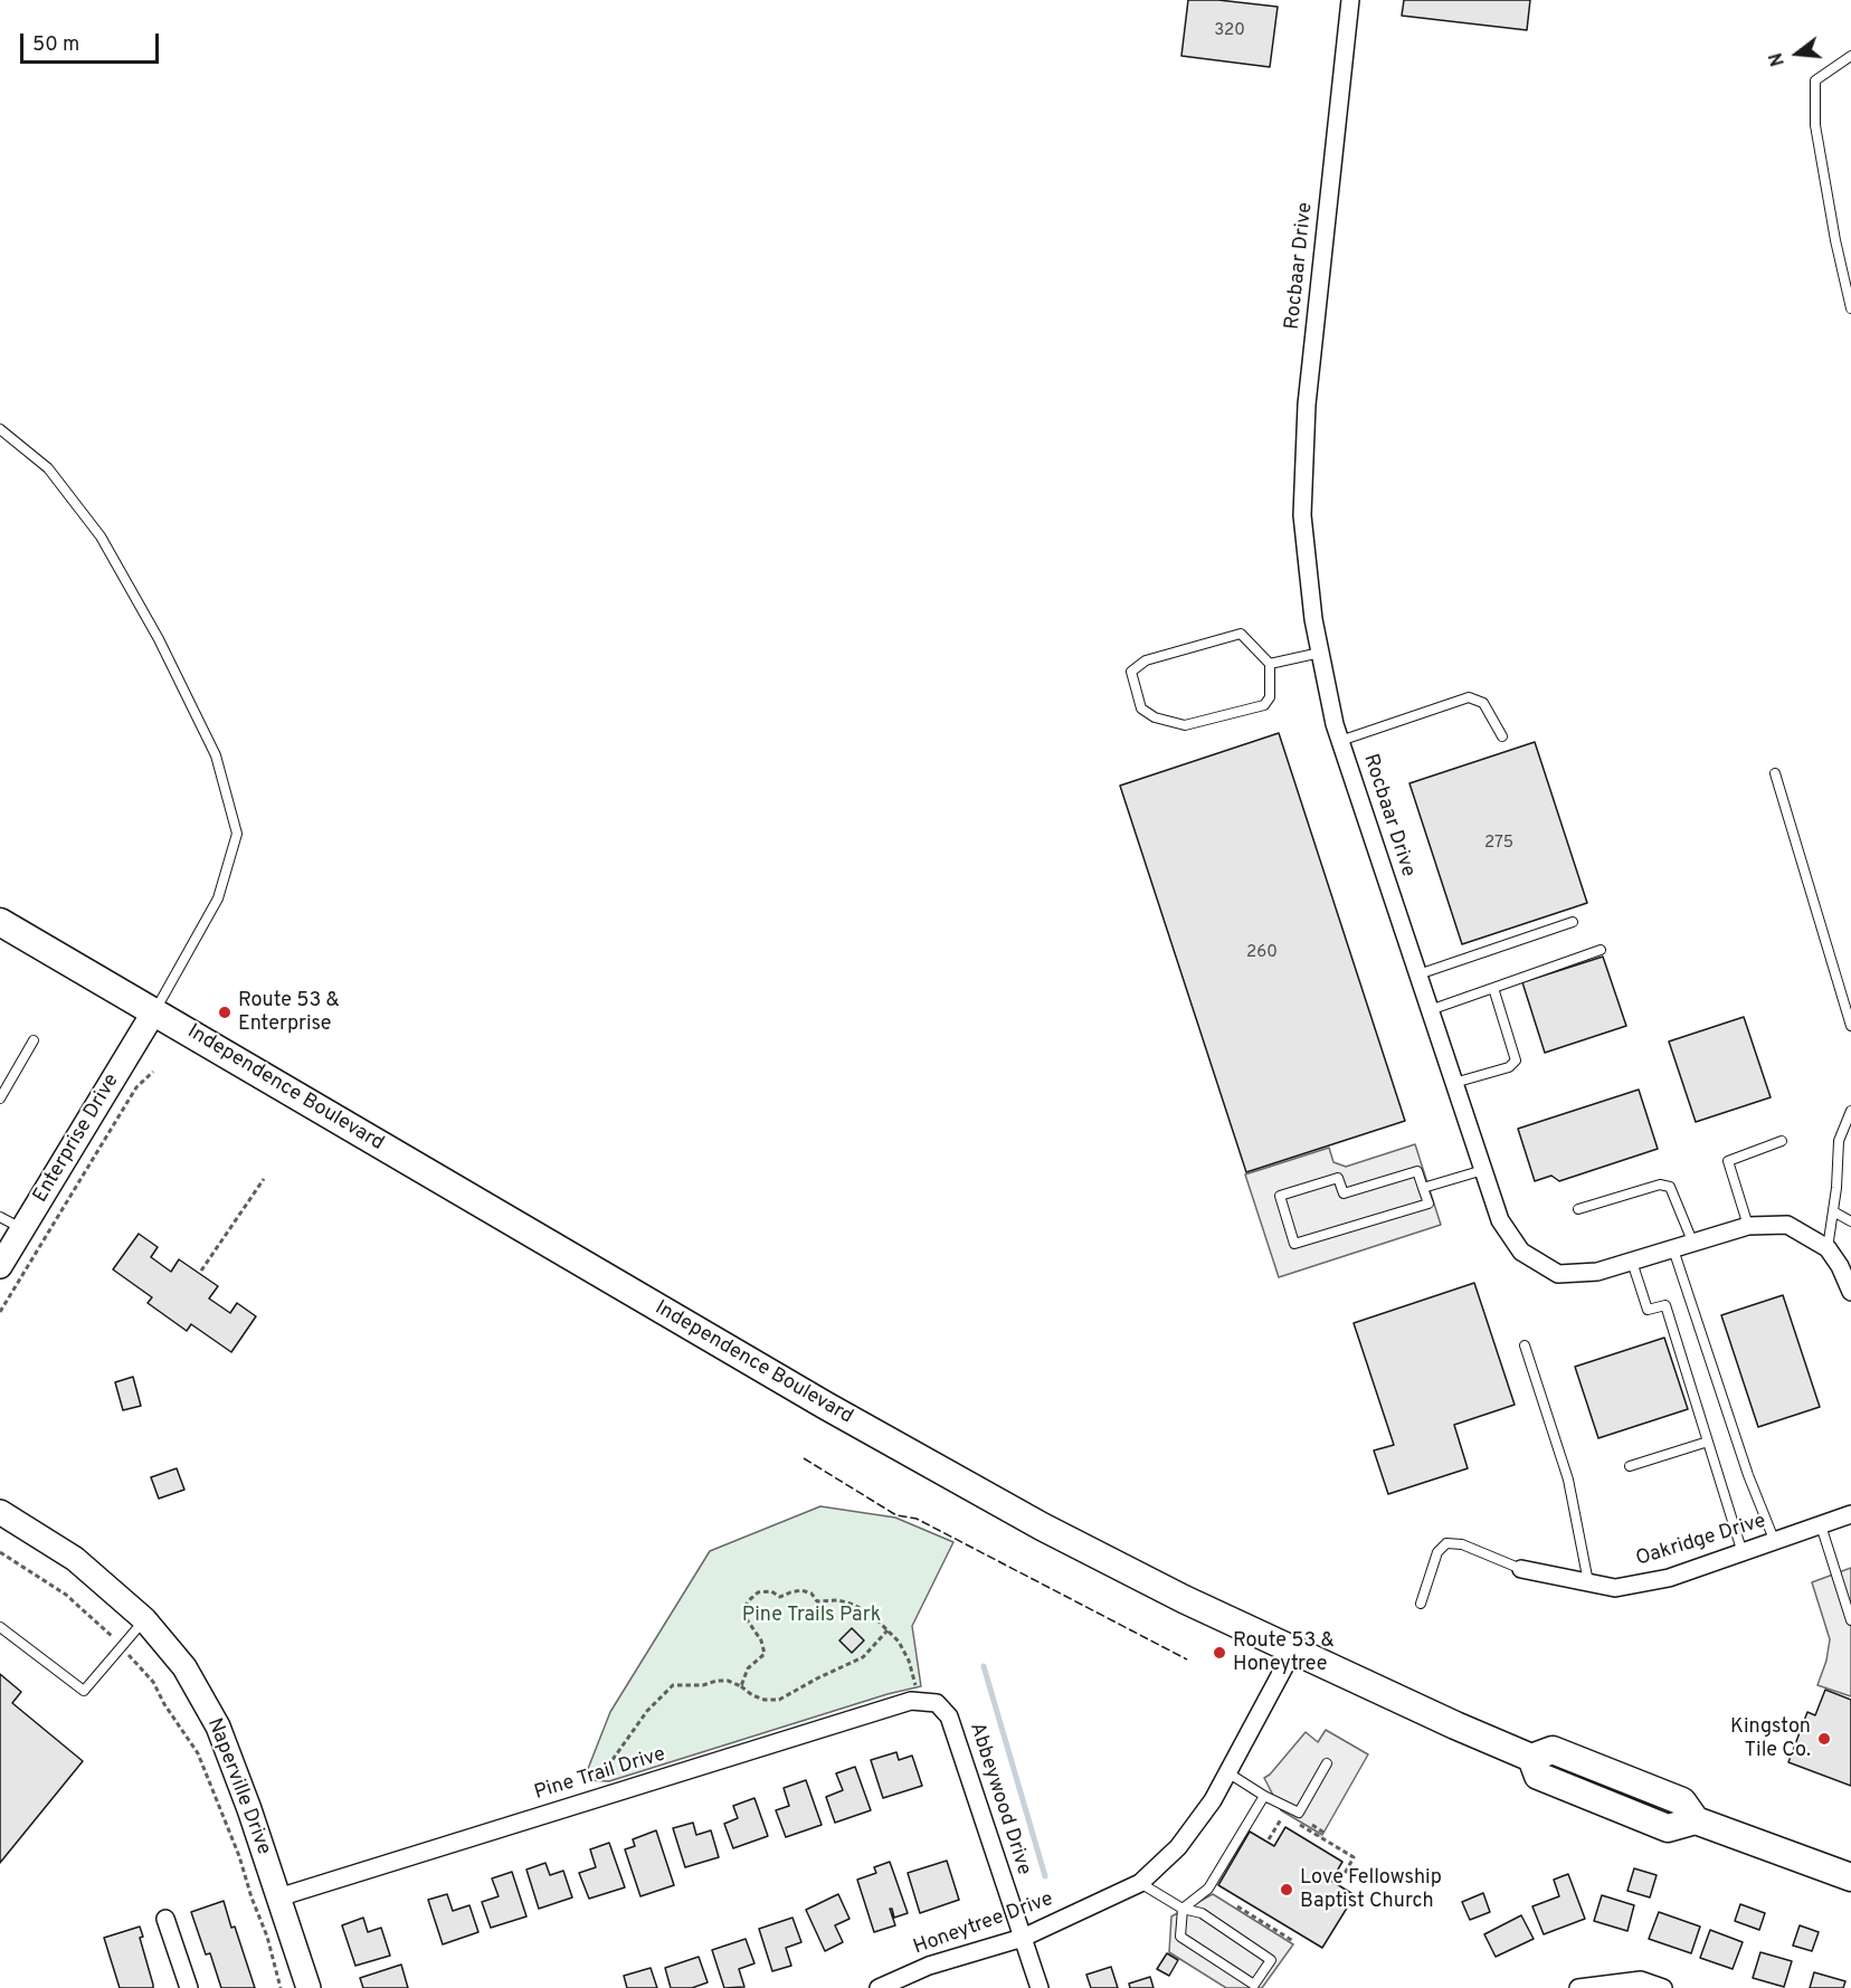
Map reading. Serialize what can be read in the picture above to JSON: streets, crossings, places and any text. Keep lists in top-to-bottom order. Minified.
{"streets":{"main road":["Independence Boulevard"],"street":["Rocbaar Drive","Enterprise Drive","Oakridge Drive","Pine Trail Drive","Naperville Drive","Abbeywood Drive","Honeytree Drive"]},"crossings":[["Independence Boulevard","Enterprise Drive"],["Independence Boulevard","Honeytree Drive"],["Pine Trail Drive","Naperville Drive"],["Pine Trail Drive","Abbeywood Drive"],["Abbeywood Drive","Honeytree Drive"]],"parks":["Pine Trails Park"],"places":["Route 53 & Enterprise","Route 53 & Honeytree","Kingston Tile Co.","Love Fellowship Baptist Church"],"house_numbers":["320","275","260"],"scale_bar":"50 m","north":"left"}
